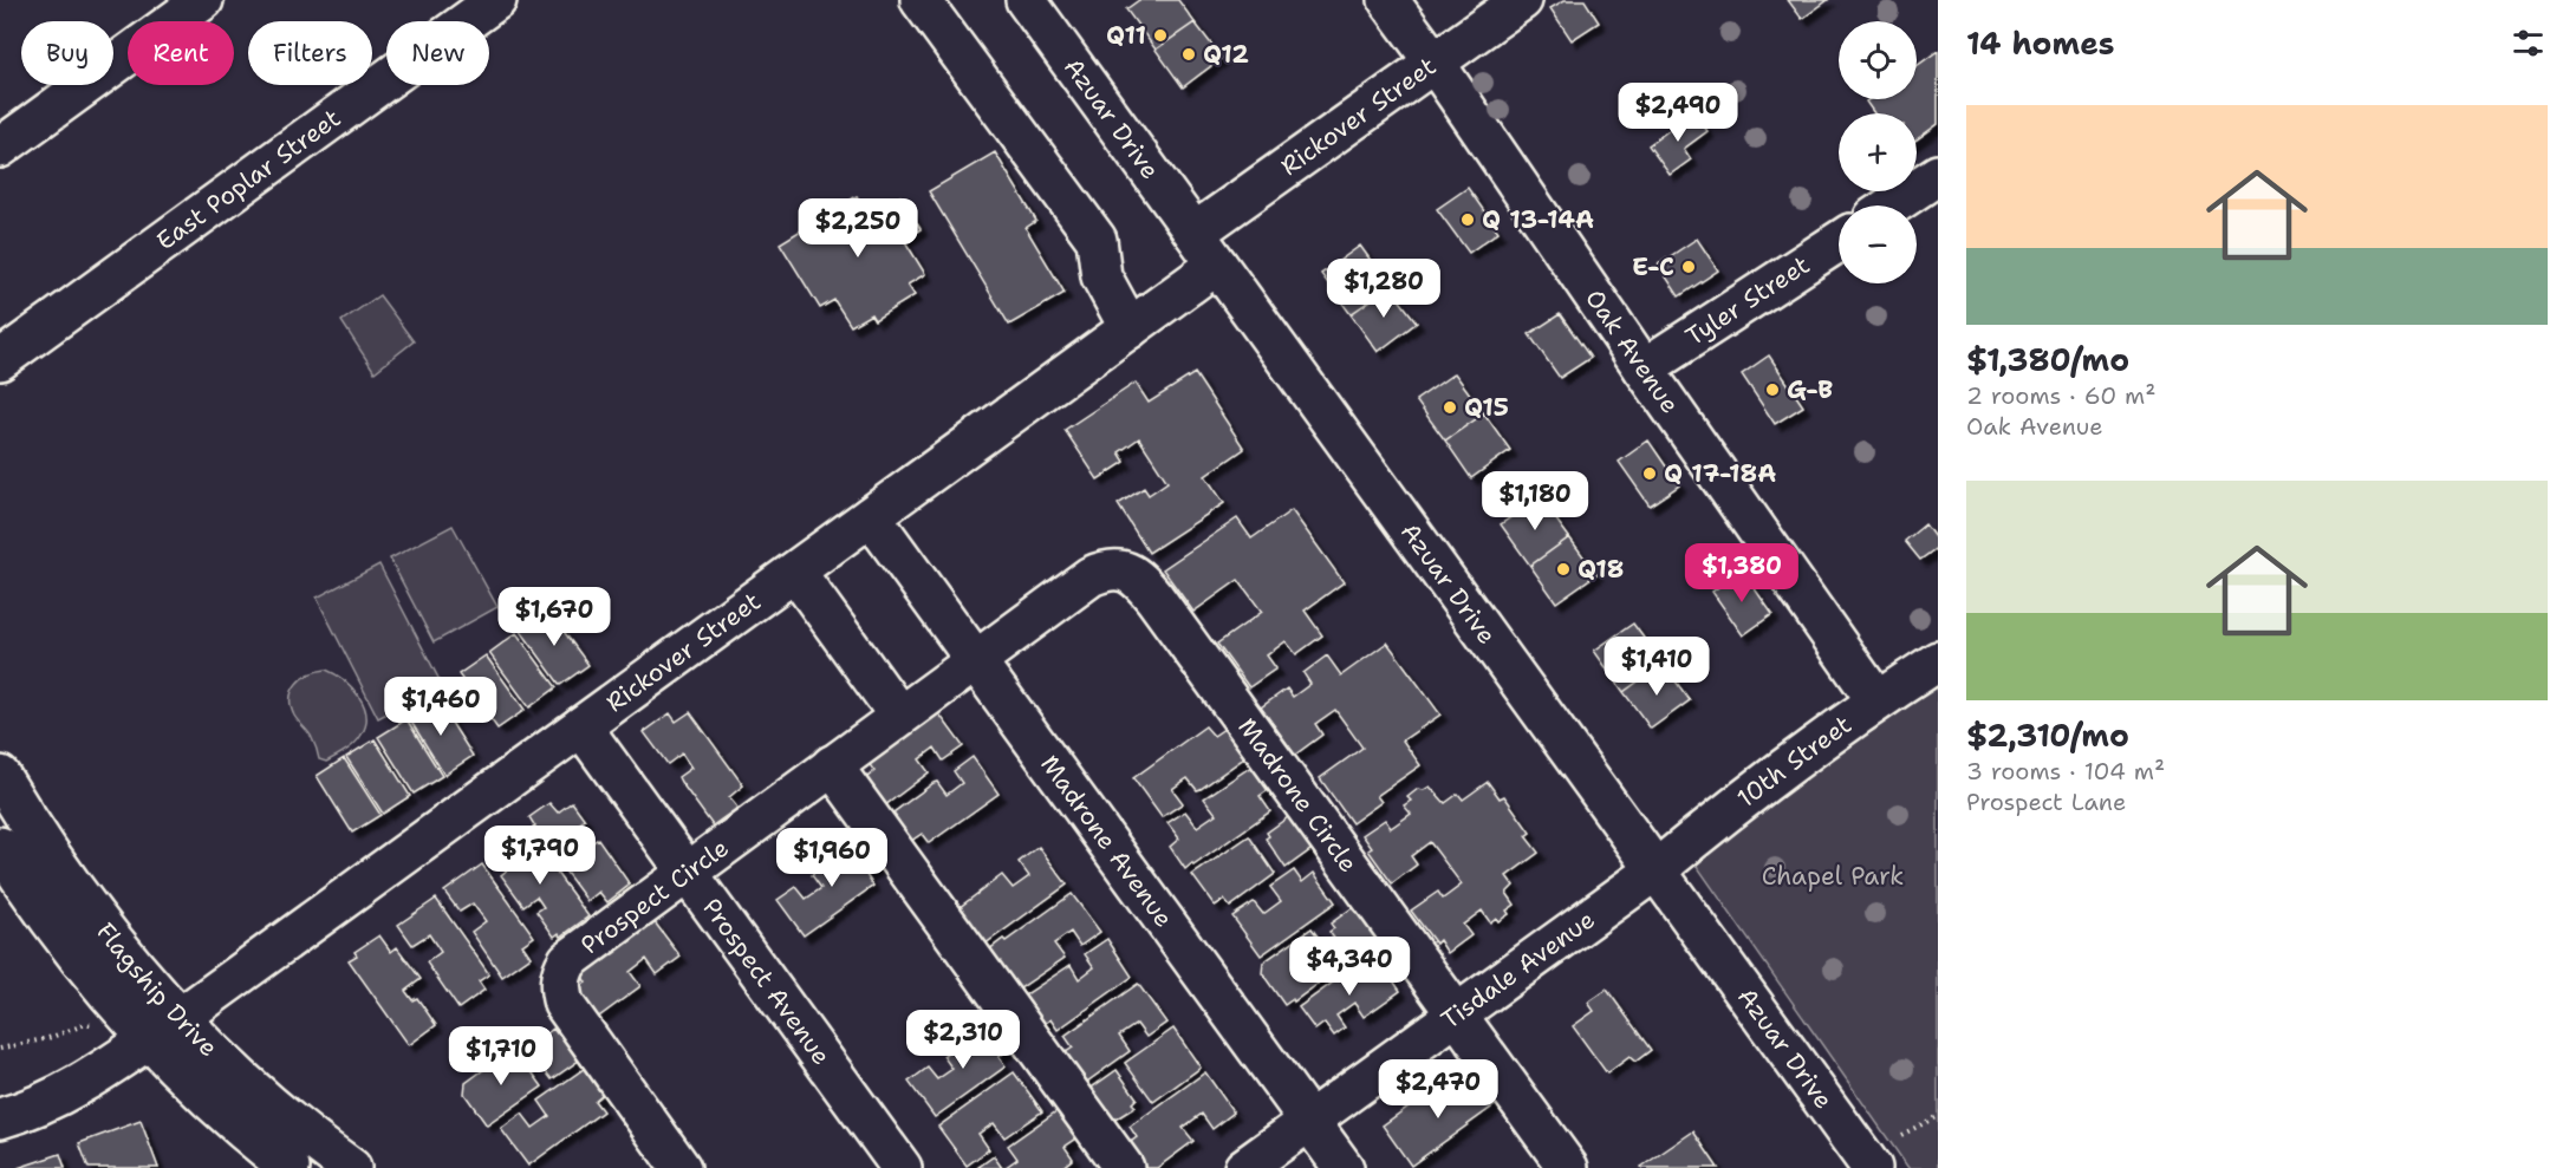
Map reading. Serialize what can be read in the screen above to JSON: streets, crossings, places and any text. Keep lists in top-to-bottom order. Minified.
{"streets":{"street":["Rickover Street","Azuar Drive","East Poplar Street","Tyler Street","Oak Avenue","10th Street","Madrone Circle","Madrone Avenue","Prospect Circle","Tisdale Avenue","Prospect Avenue","Flagship Drive"]},"crossings":[["Rickover Street","Azuar Drive"],["Rickover Street","Oak Avenue"],["Rickover Street","Madrone Avenue"],["Rickover Street","Prospect Avenue"],["Rickover Street","Flagship Drive"],["Azuar Drive","10th Street"],["Azuar Drive","Tisdale Avenue"],["Tyler Street","Oak Avenue"],["Oak Avenue","10th Street"],["10th Street","Tisdale Avenue"],["Madrone Circle","Madrone Avenue"],["Madrone Circle","Prospect Circle"],["Madrone Circle","Tisdale Avenue"],["Madrone Avenue","Prospect Circle"],["Madrone Avenue","Tisdale Avenue"],["Prospect Circle","Prospect Avenue"]],"parks":["Chapel Park"],"places":["Q11","Q12","Q 13-14A","E-C","G-B","Q15","Q 17-18A","Q18"],"page":{"heading":"14 homes","map_buttons":["+","−"],"chip":["Buy","Rent","Filters","New"],"price":["$2,490","$2,250","$1,280","$1,180","$1,380","$1,670","$1,410","$1,460","$1,790","$1,960","$4,340","$2,310","$1,710","$2,470"],"list":[{"name":"$1,380/mo","note":"2 rooms · 60 m² · Oak Avenue"},{"name":"$2,310/mo","note":"3 rooms · 104 m² · Prospect Lane"}]}}
